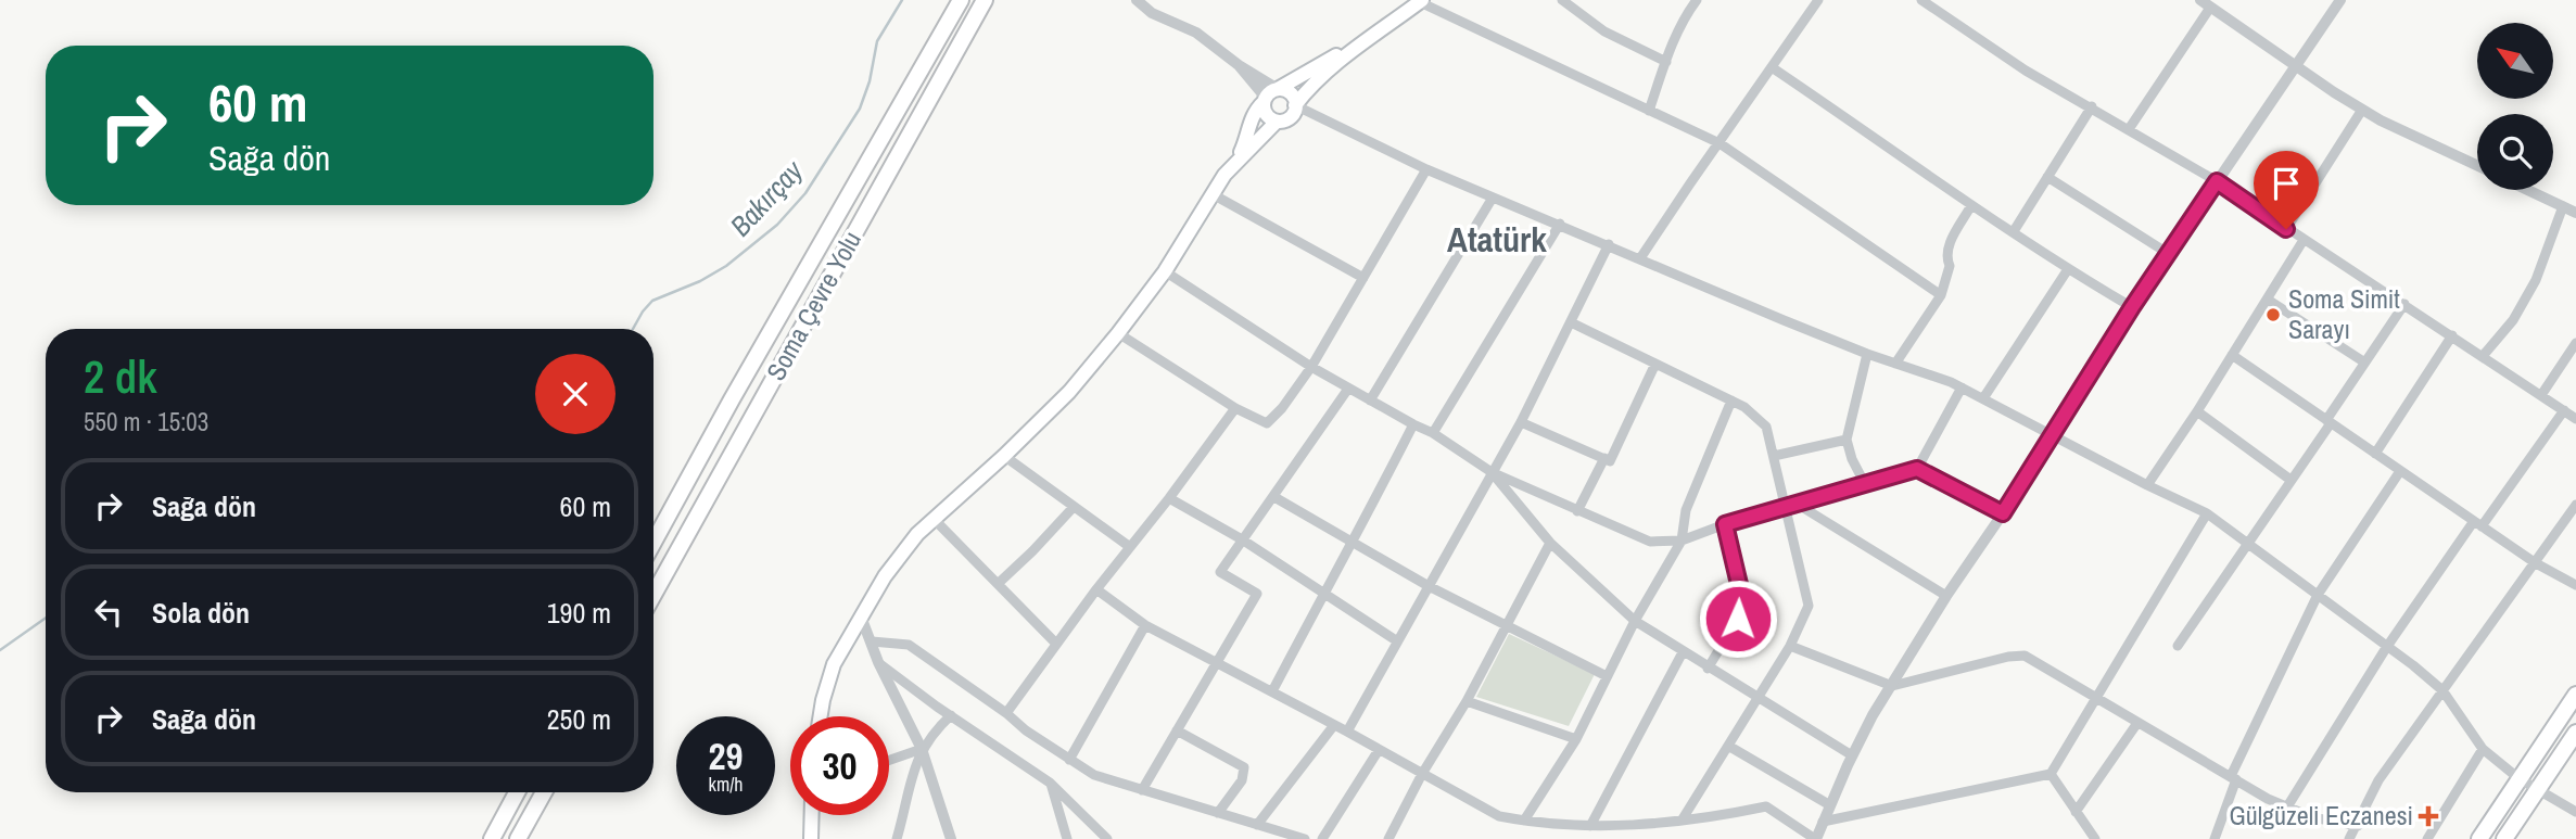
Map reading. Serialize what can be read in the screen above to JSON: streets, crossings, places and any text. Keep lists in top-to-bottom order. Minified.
{"streets":{"main road":["Soma Çevre Yolu"]},"districts":["Atatürk"],"water":["Bakırçay"],"places":{"other":["Soma Simit Sarayı"],"health":["Gülgüzeli Eczanesi"]},"north":"top left","page":{"turn":["60 m","Sağa dön"],"heading":["2 dk","550 m · 15:03"],"list":[{"name":"Sağa dön","value":"60 m"},{"name":"Sola dön","value":"190 m"},{"name":"Sağa dön","value":"250 m"}],"speed":"29 km/h","limit":"30"}}
